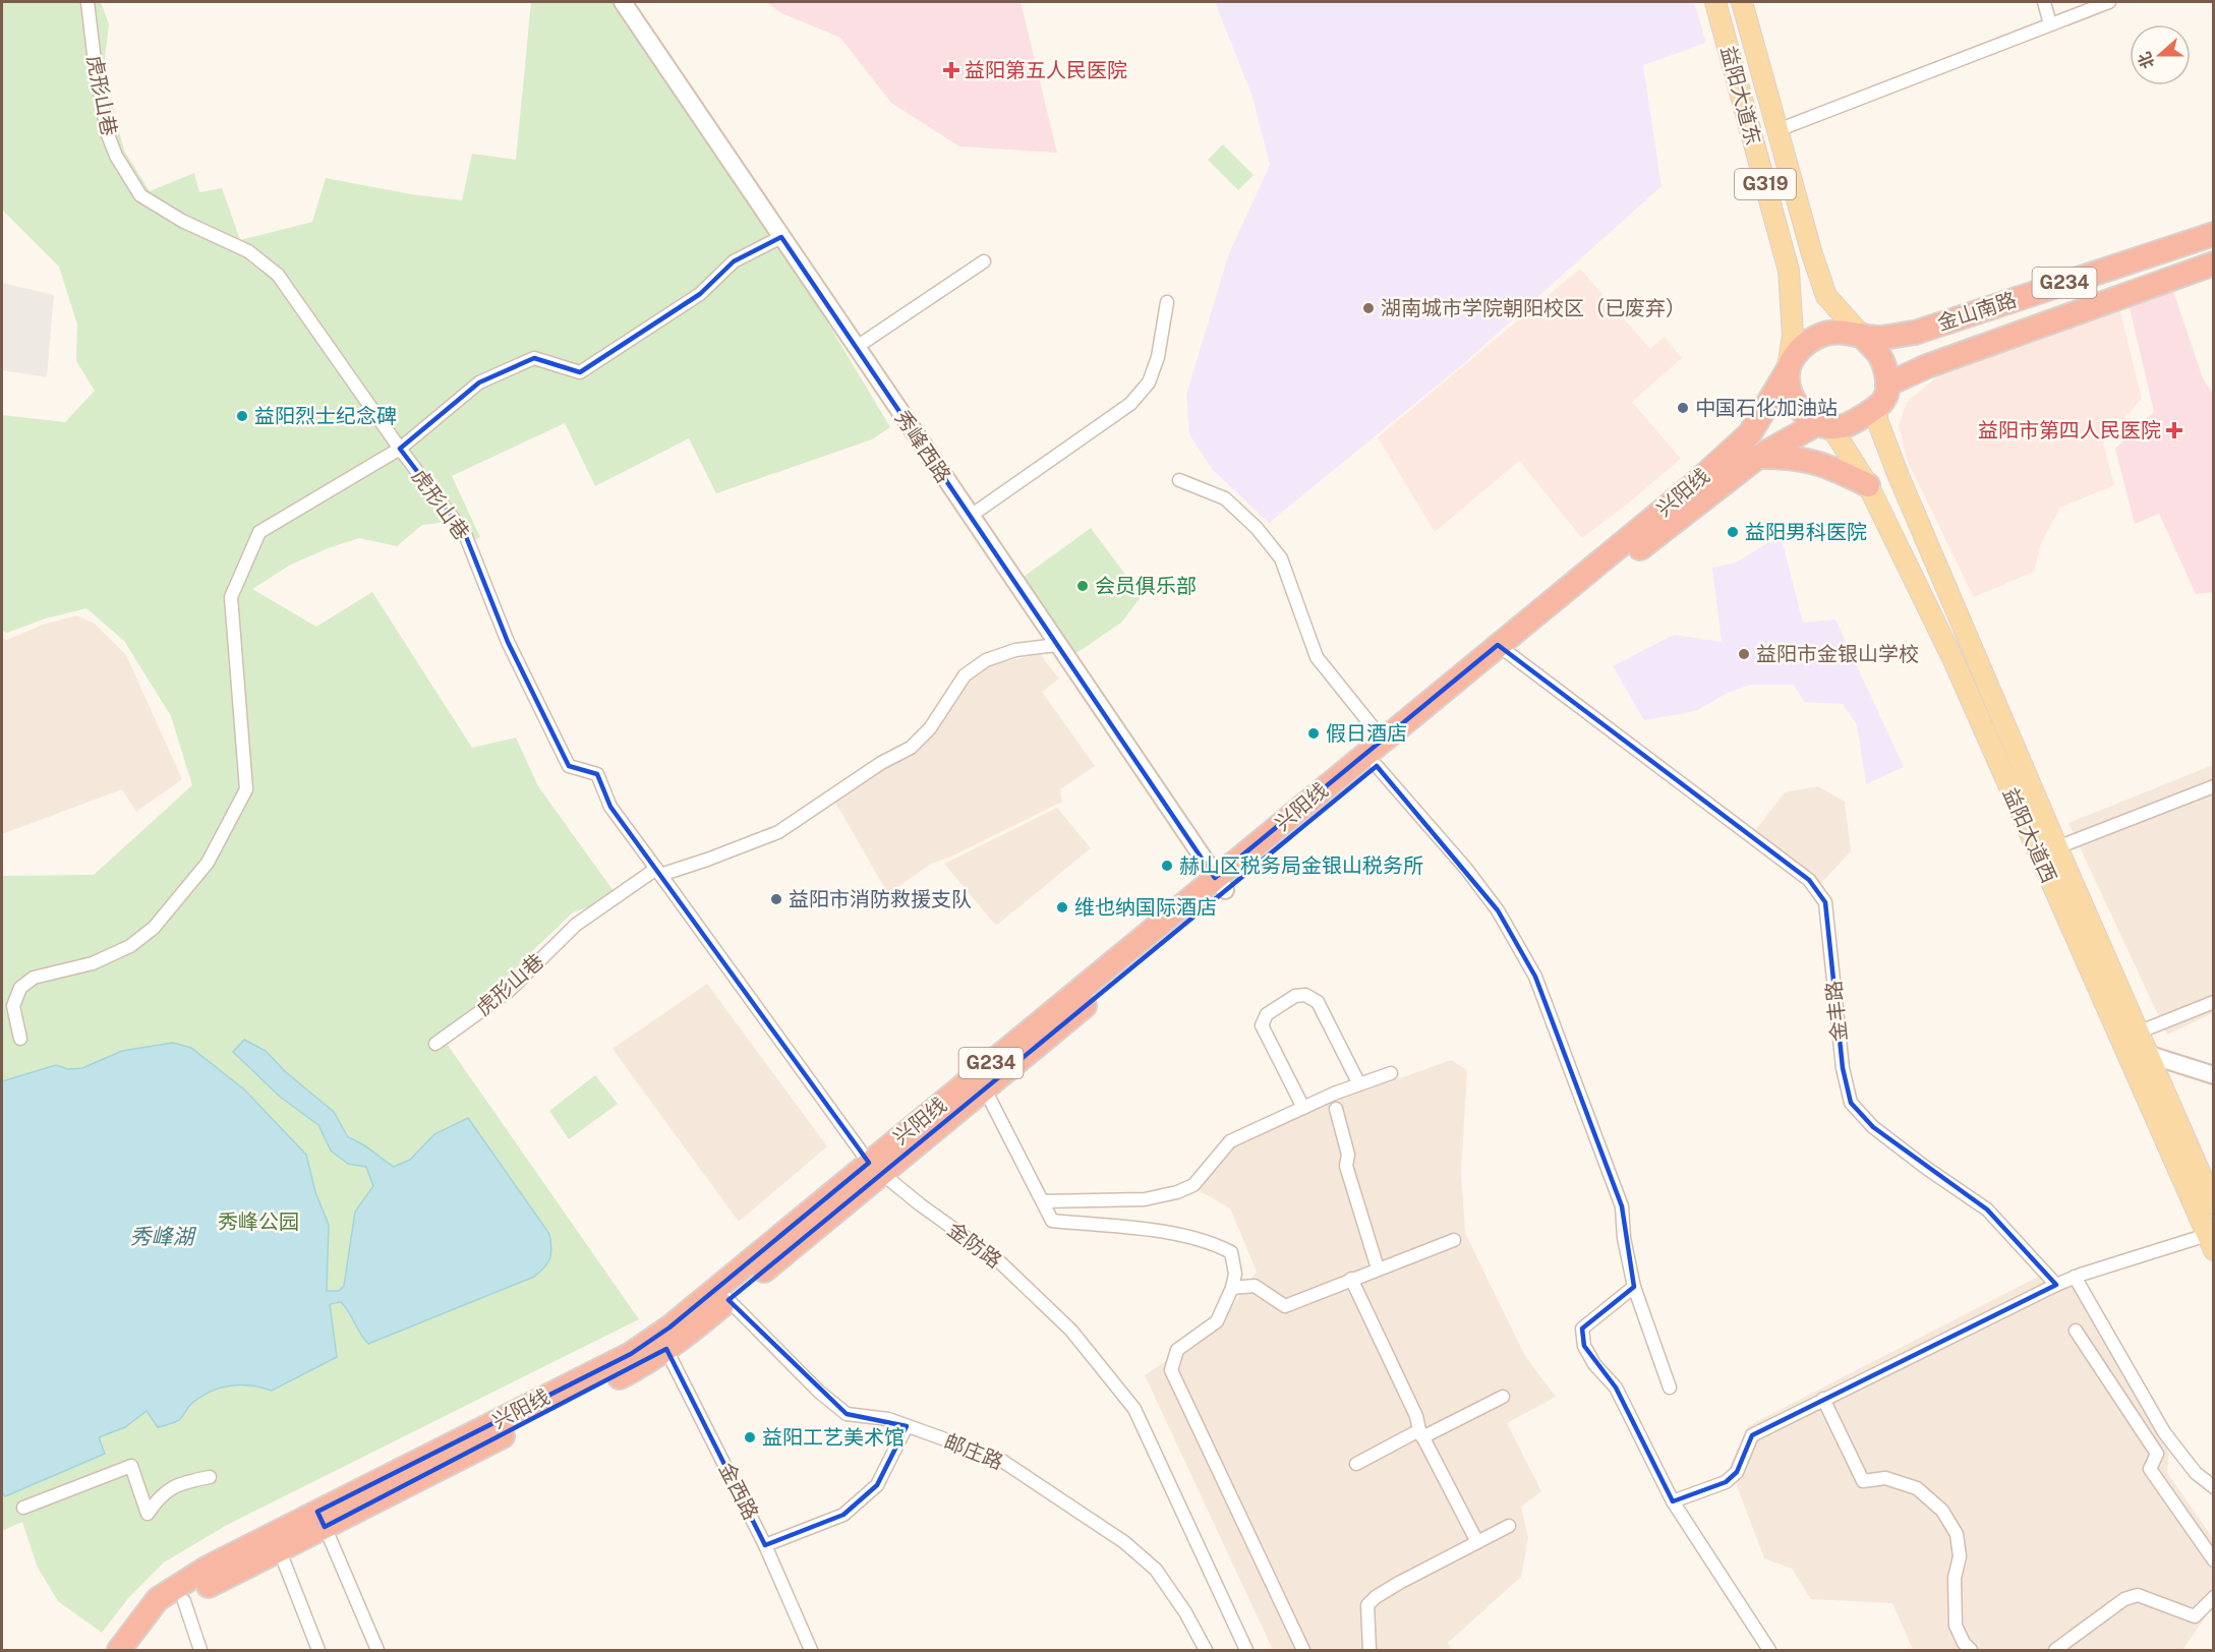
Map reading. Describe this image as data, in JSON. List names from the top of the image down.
{
  "streets": {
    "highway": ["G234", "金山南路", "兴阳线"],
    "main road": ["益阳大道东", "G319", "益阳大道西"],
    "street": [
      "虎形山巷",
      "秀峰西路",
      "金丰路",
      "金防路",
      "邮庄路",
      "金西路"
    ]
  },
  "crossings": [
    ["虎形山巷", "金防路"],
    ["益阳大道东", "G319"],
    ["益阳大道东", "G234"],
    ["益阳大道东", "金山南路"],
    ["益阳大道东", "兴阳线"],
    ["益阳大道东", "益阳大道西"],
    ["G319", "G234"],
    ["G319", "金山南路"],
    ["G319", "兴阳线"],
    ["G319", "益阳大道西"],
    ["G234", "金山南路"],
    ["G234", "兴阳线"],
    ["G234", "益阳大道西"],
    ["金山南路", "兴阳线"],
    ["金山南路", "益阳大道西"],
    ["秀峰西路", "兴阳线"],
    ["兴阳线", "益阳大道西"],
    ["兴阳线", "金丰路"],
    ["兴阳线", "金防路"],
    ["兴阳线", "邮庄路"],
    ["兴阳线", "金西路"]
  ],
  "water": ["秀峰湖"],
  "parks": ["秀峰公园"],
  "places": {
    "health": ["益阳第五人民医院", "益阳市第四人民医院"],
    "other": [
      "湖南城市学院朝阳校区（已废弃）",
      "中国石化加油站",
      "益阳烈士纪念碑",
      "益阳男科医院",
      "会员俱乐部",
      "益阳市金银山学校",
      "假日酒店",
      "赫山区税务局金银山税务所",
      "益阳市消防救援支队",
      "维也纳国际酒店",
      "益阳工艺美术馆"
    ]
  },
  "north": "left"
}
